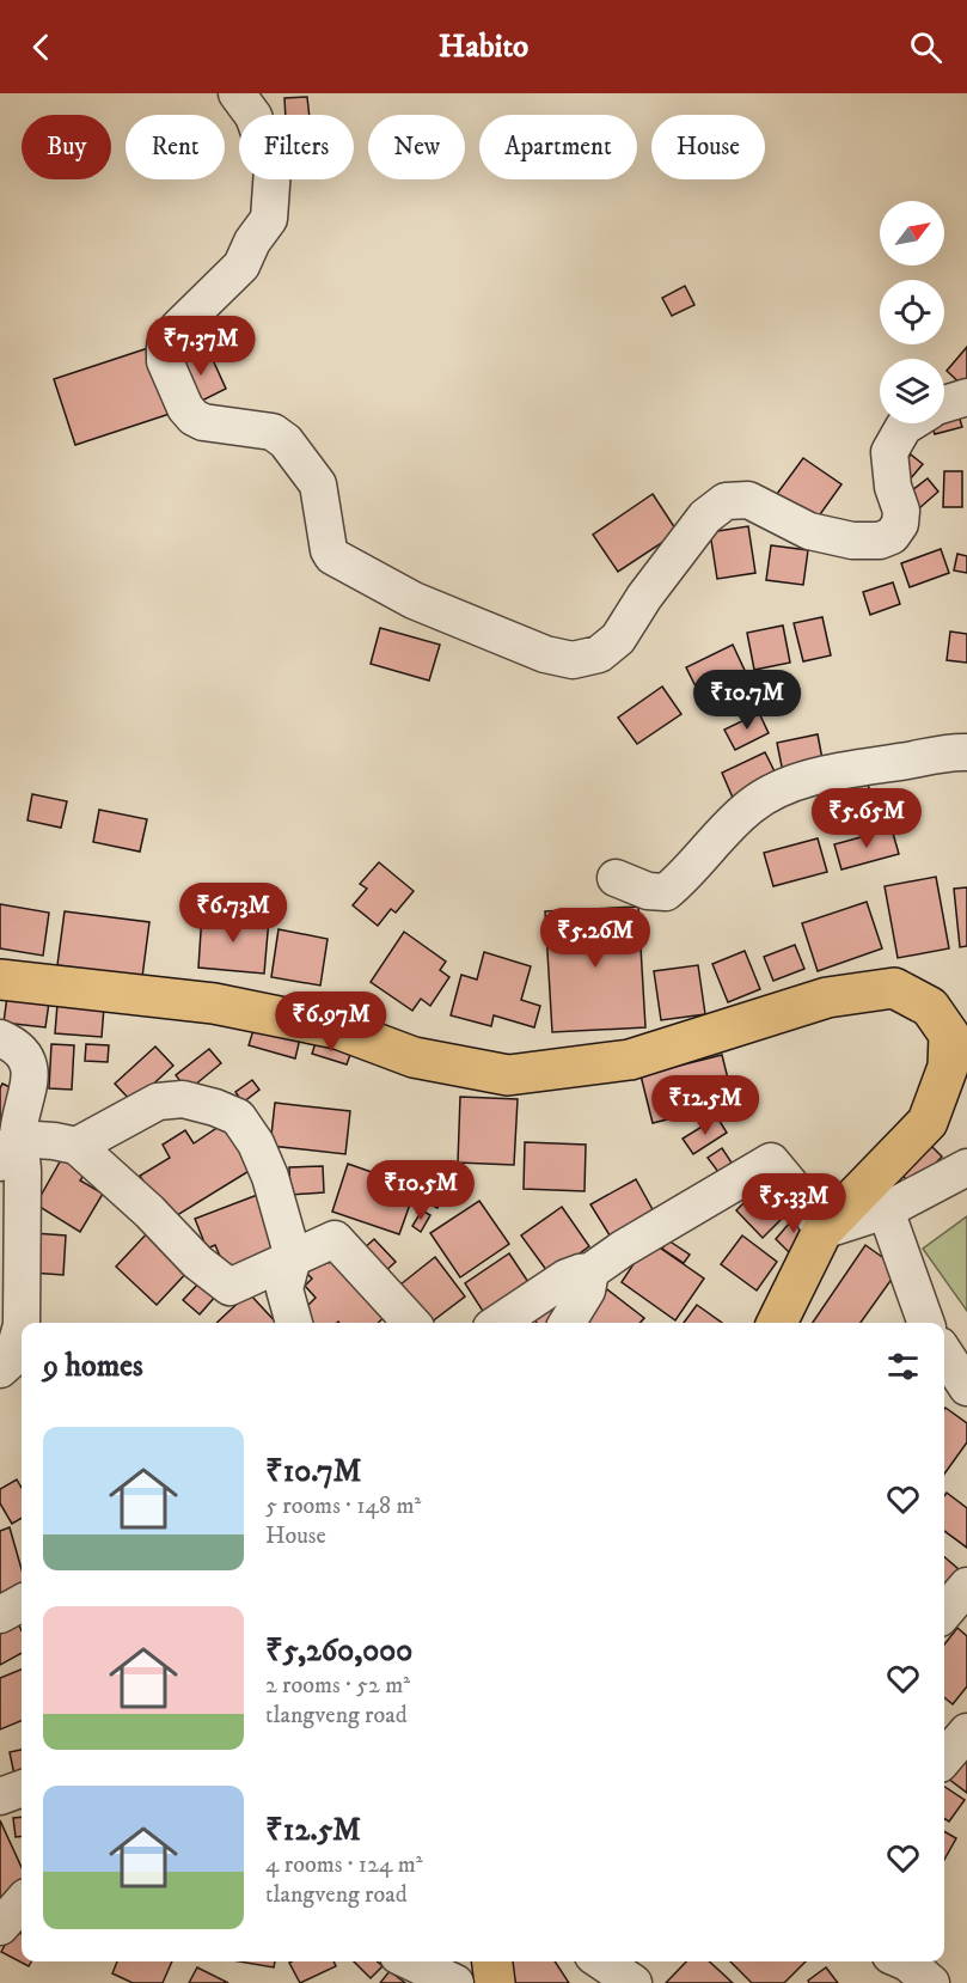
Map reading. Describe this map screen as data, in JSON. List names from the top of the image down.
{
  "north": "top right",
  "page": {
    "header": "Habito",
    "chip": [
      "Buy",
      "Rent",
      "Filters",
      "New",
      "Apartment",
      "House"
    ],
    "price": [
      "₹7.37M",
      "₹10.7M",
      "₹5.65M",
      "₹6.73M",
      "₹5.26M",
      "₹6.97M",
      "₹12.5M",
      "₹10.5M",
      "₹5.33M"
    ],
    "heading": "9 homes",
    "list": [
      {
        "name": "₹10.7M",
        "note": "5 rooms · 148 m² · House"
      },
      {
        "name": "₹5,260,000",
        "note": "2 rooms · 52 m² · tlangveng road"
      },
      {
        "name": "₹12.5M",
        "note": "4 rooms · 124 m² · tlangveng road"
      }
    ]
  }
}
